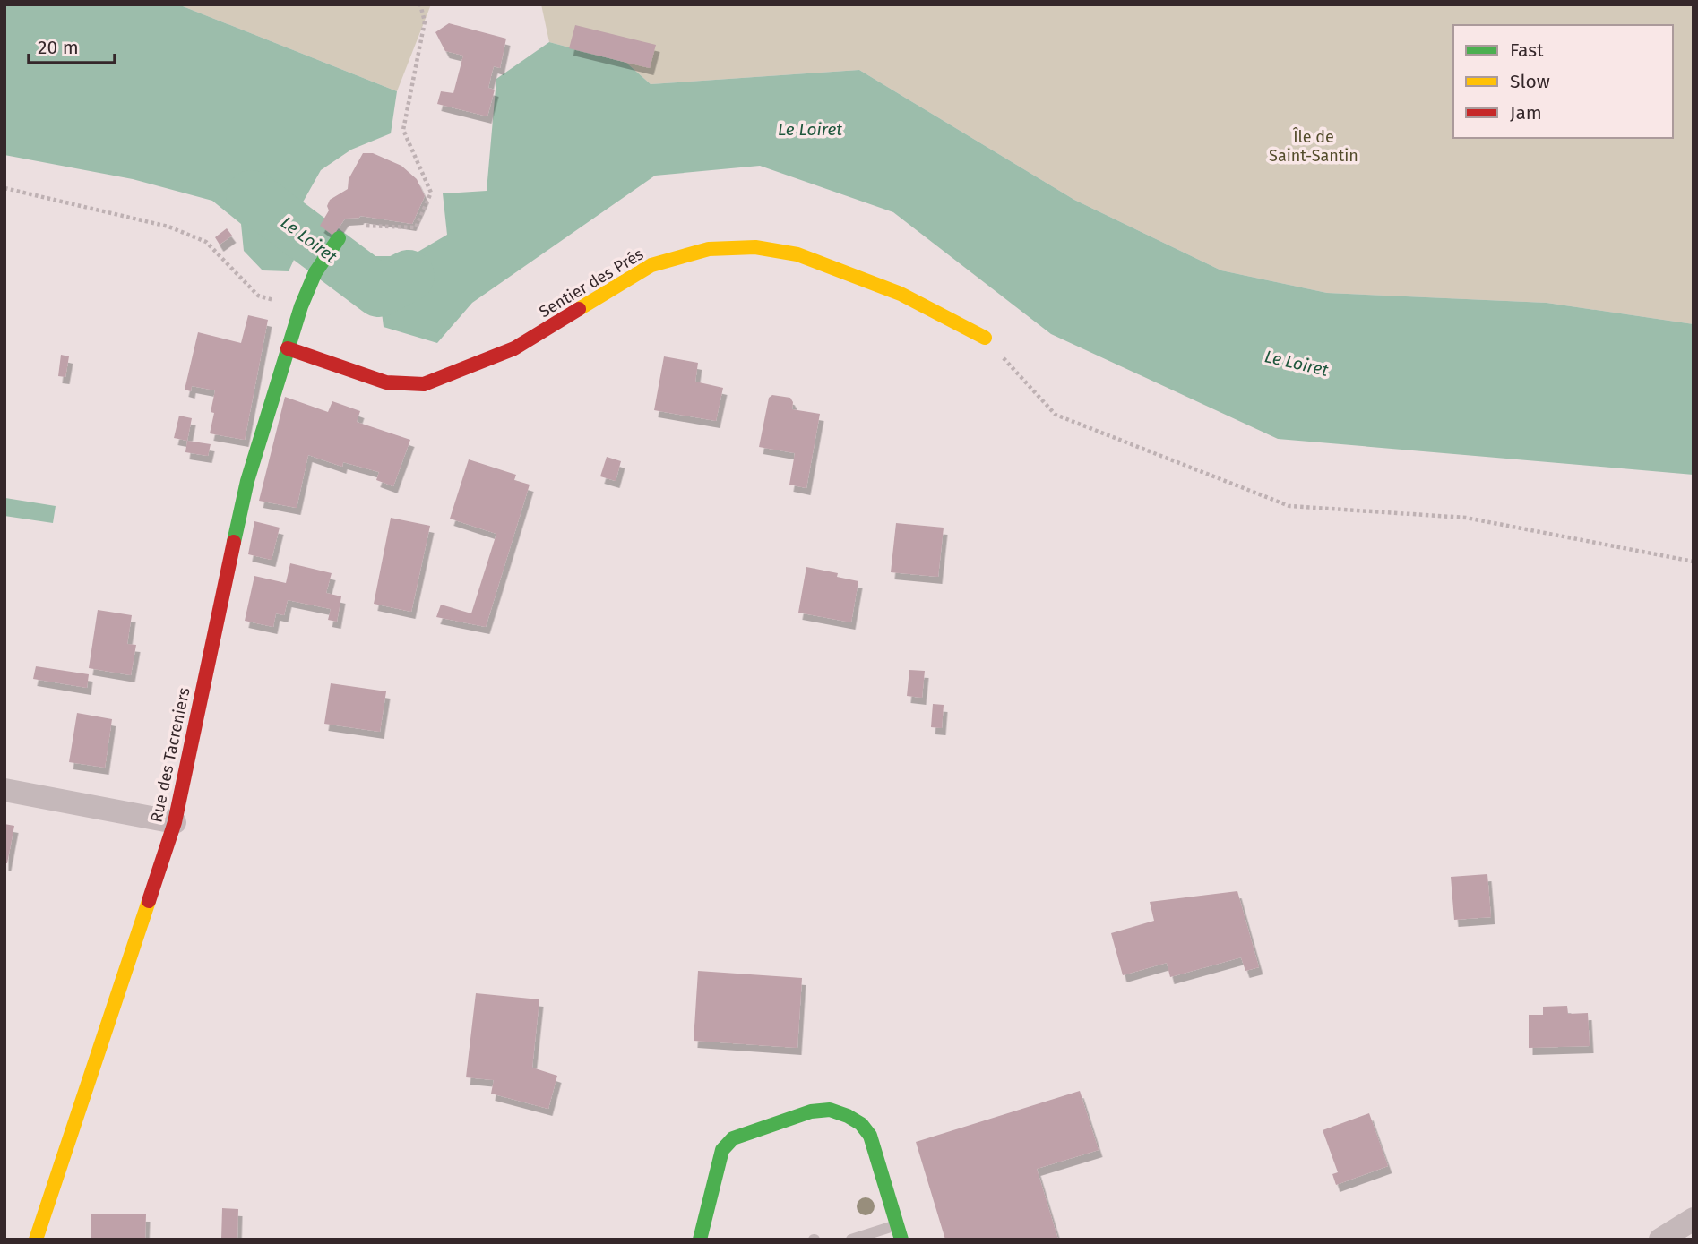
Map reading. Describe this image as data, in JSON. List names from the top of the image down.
{
  "streets": {
    "street": ["Sentier des Prés", "Rue des Tacreniers"]
  },
  "crossings": [
    ["Sentier des Prés", "Rue des Tacreniers"]
  ],
  "water": ["Le Loiret"],
  "parks": ["Île de Saint-Santin"],
  "legend": ["Fast", "Slow", "Jam"],
  "scale_bar": "20 m"
}
